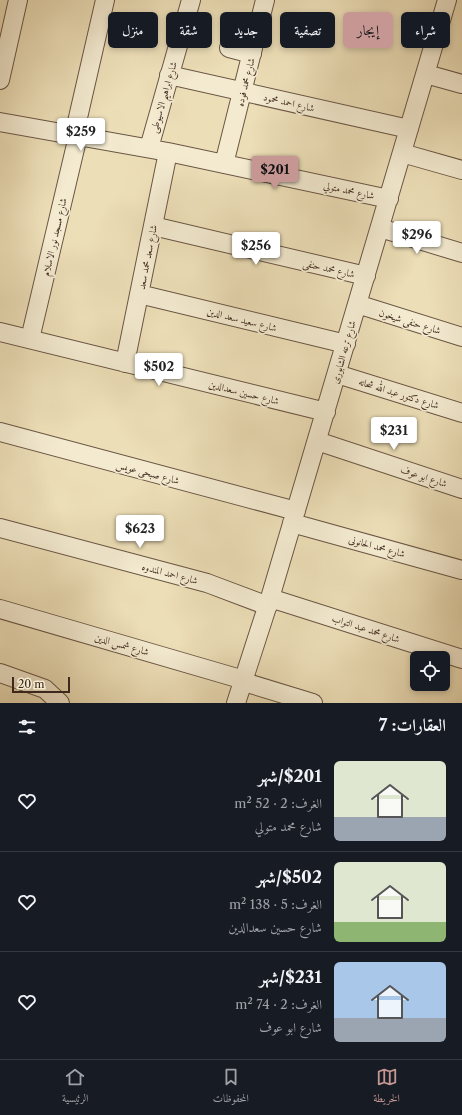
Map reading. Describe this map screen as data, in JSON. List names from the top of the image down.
{
  "streets": {
    "street": [
      "شارع محمد فوده",
      "شارع ابراهيم الاسيوطى",
      "شارع احمد محمود",
      "شارع محمد متولي",
      "شارع مسجد نور الاسلام",
      "شارع سعد محمد سعد",
      "شارع محمد حنفى",
      "شارع سعيد سعد الدين",
      "شارع حنفى شيخون",
      "شارع ترعه الشابورى",
      "شارع حسين سعدالدين",
      "شارع دكتور عبد الله شحاته",
      "شارع صبحى عويس",
      "شارع ابو عوف",
      "شارع محمد الحانونى",
      "شارع احمد المندوه",
      "شارع محمد عبد التواب",
      "شارع شمس الدين"
    ]
  },
  "crossings": [
    ["شارع محمد فوده", "شارع احمد محمود"],
    ["شارع محمد فوده", "شارع محمد متولي"],
    ["شارع ابراهيم الاسيوطى", "شارع احمد محمود"],
    ["شارع ابراهيم الاسيوطى", "شارع محمد متولي"],
    ["شارع احمد محمود", "شارع ترعه الشابورى"],
    ["شارع محمد متولي", "شارع مسجد نور الاسلام"],
    ["شارع محمد متولي", "شارع سعد محمد سعد"],
    ["شارع محمد متولي", "شارع ترعه الشابورى"],
    ["شارع مسجد نور الاسلام", "شارع حسين سعدالدين"],
    ["شارع سعد محمد سعد", "شارع محمد حنفى"],
    ["شارع سعد محمد سعد", "شارع سعيد سعد الدين"],
    ["شارع سعد محمد سعد", "شارع حسين سعدالدين"],
    ["شارع محمد حنفى", "شارع ترعه الشابورى"],
    ["شارع سعيد سعد الدين", "شارع ترعه الشابورى"],
    ["شارع حنفى شيخون", "شارع ترعه الشابورى"],
    ["شارع ترعه الشابورى", "شارع حسين سعدالدين"],
    ["شارع ترعه الشابورى", "شارع دكتور عبد الله شحاته"],
    ["شارع ترعه الشابورى", "شارع صبحى عويس"],
    ["شارع ترعه الشابورى", "شارع ابو عوف"],
    ["شارع ترعه الشابورى", "شارع محمد الحانونى"],
    ["شارع ترعه الشابورى", "شارع احمد المندوه"],
    ["شارع ترعه الشابورى", "شارع محمد عبد التواب"],
    ["شارع ترعه الشابورى", "شارع شمس الدين"],
    ["شارع صبحى عويس", "شارع محمد الحانونى"],
    ["شارع احمد المندوه", "شارع محمد عبد التواب"]
  ],
  "scale_bar": "20 m",
  "page": {
    "chip": [
      "شراء",
      "إيجار",
      "تصفية",
      "جديد",
      "شقة",
      "منزل"
    ],
    "price": [
      "$259",
      "$201",
      "$296",
      "$256",
      "$502",
      "$231",
      "$623"
    ],
    "scale": "20 m",
    "heading": "العقارات: 7",
    "list": [
      {
        "name": "$201/شهر",
        "note": "الغرف: 2 · 52 m² · شارع محمد متولي"
      },
      {
        "name": "$502/شهر",
        "note": "الغرف: 5 · 138 m² · شارع حسين سعدالدين"
      },
      {
        "name": "$231/شهر",
        "note": "الغرف: 2 · 74 m² · شارع ابو عوف"
      }
    ],
    "tabs": ["الخريطة", "المحفوظات", "الرئيسية"]
  }
}
